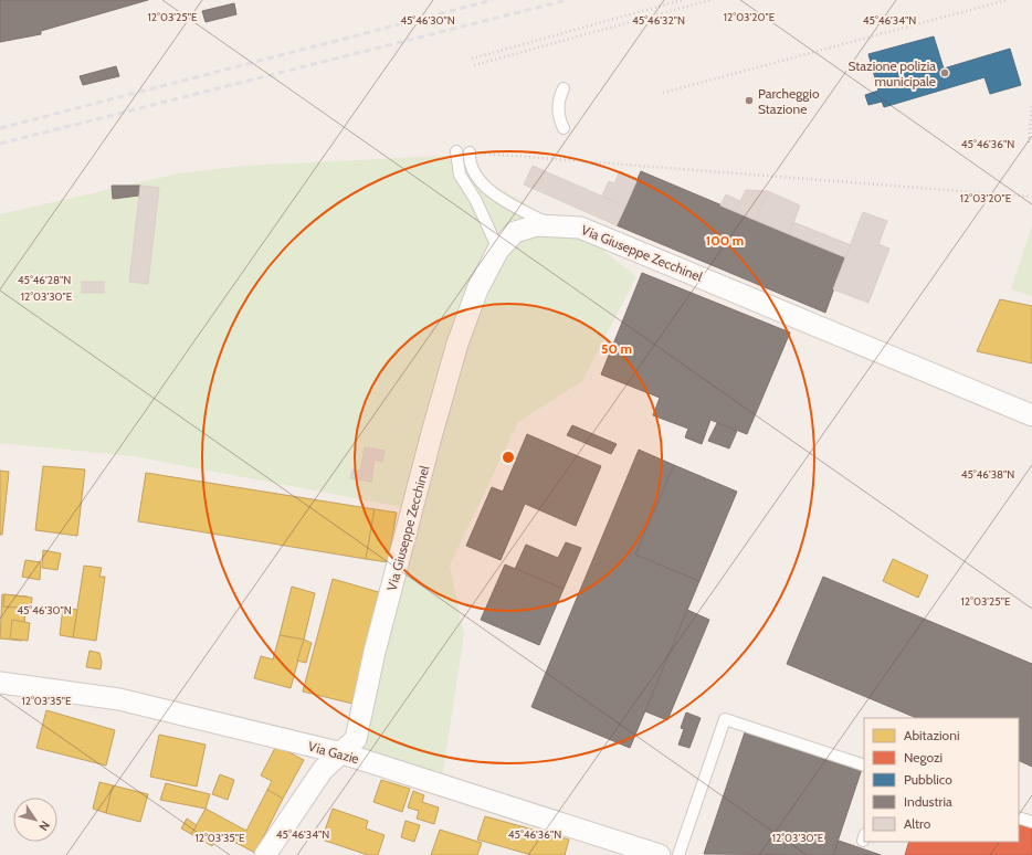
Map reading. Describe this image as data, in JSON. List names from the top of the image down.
{
  "streets": {
    "street": ["Via Giuseppe Zecchinel", "Via Gazie"]
  },
  "crossings": [
    ["Via Giuseppe Zecchinel", "Via Gazie"]
  ],
  "places": ["Stazione polizia municipale", "Parcheggio Stazione"],
  "legend": [
    "Abitazioni",
    "Negozi",
    "Pubblico",
    "Industria",
    "Altro"
  ],
  "north": "bottom right",
  "coordinates": [
    "12°03'25\"E",
    "12°03'20\"E",
    "45°46'30\"N",
    "45°46'32\"N",
    "45°46'34\"N",
    "45°46'36\"N",
    "45°46'28\"N",
    "12°03'30\"E",
    "45°46'38\"N",
    "12°03'35\"E"
  ],
  "rings": ["100 m", "50 m"]
}
